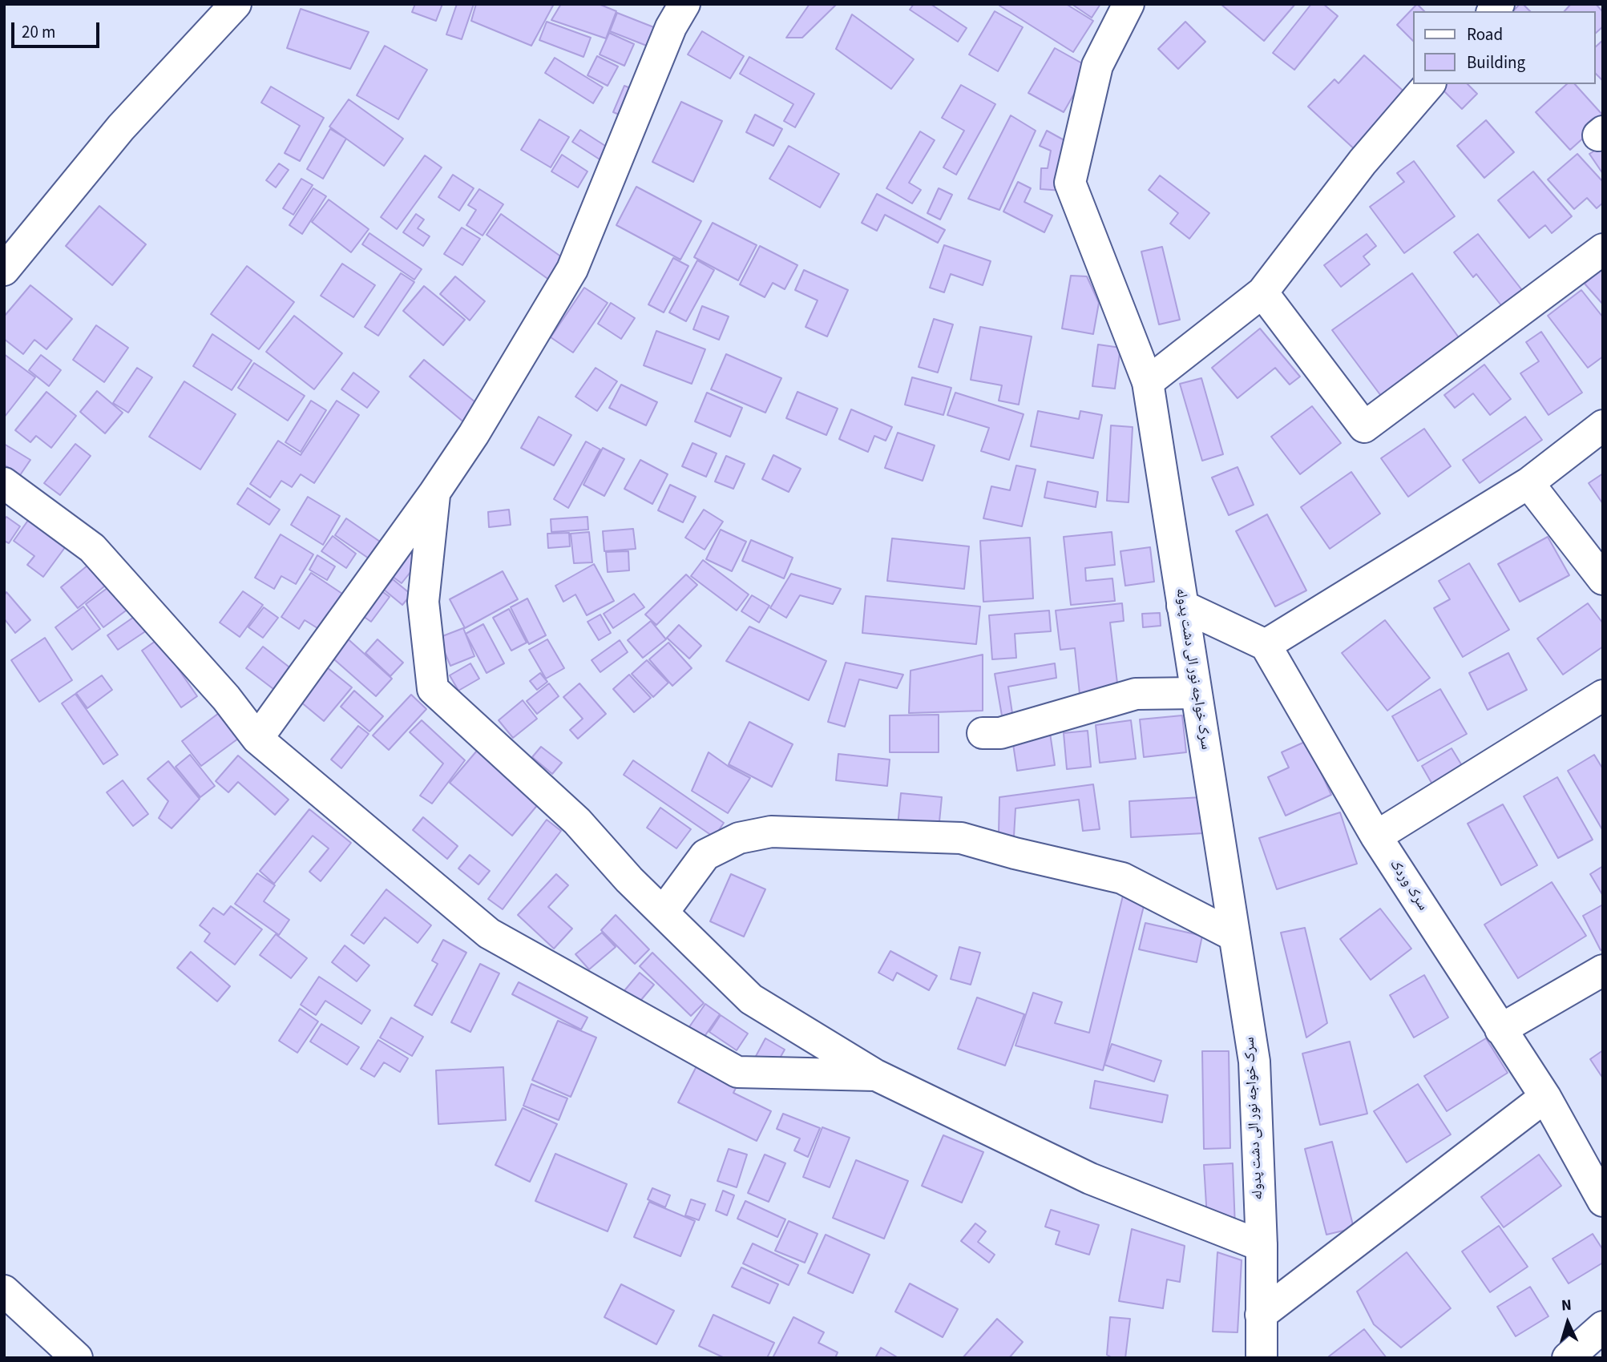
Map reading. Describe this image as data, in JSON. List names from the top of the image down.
{
  "streets": {
    "street": ["سرک خواجه نور الی دشت پدوله", "سرک وردک"]
  },
  "legend": ["Road", "Building"],
  "scale_bar": "20 m",
  "north": "top"
}
